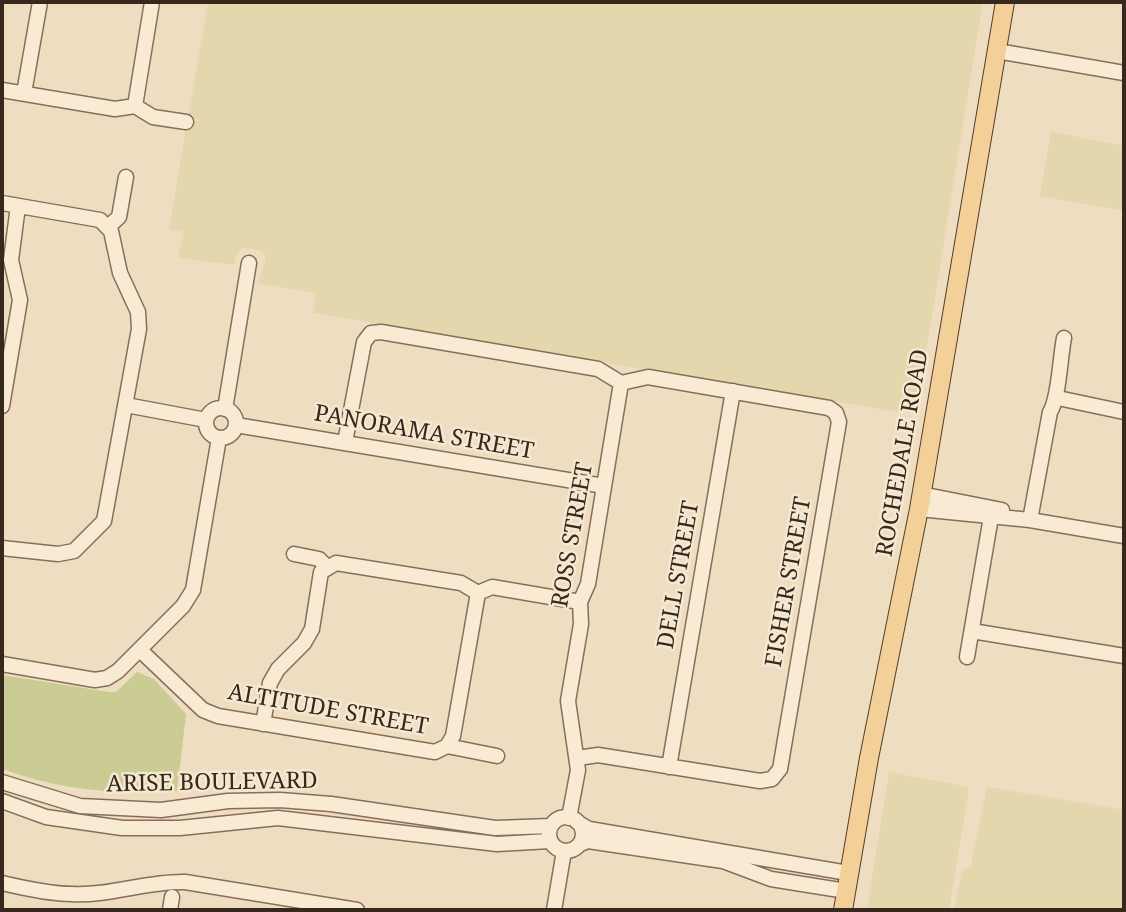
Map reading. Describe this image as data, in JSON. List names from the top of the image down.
{
  "streets": {
    "main road": ["ROCHEDALE ROAD"],
    "street": [
      "PANORAMA STREET",
      "ROSS STREET",
      "DELL STREET",
      "FISHER STREET",
      "ALTITUDE STREET",
      "ARISE BOULEVARD"
    ]
  },
  "crossings": [
    ["PANORAMA STREET", "ROSS STREET"],
    ["ROSS STREET", "FISHER STREET"],
    ["ROSS STREET", "ARISE BOULEVARD"],
    ["DELL STREET", "FISHER STREET"]
  ]
}
